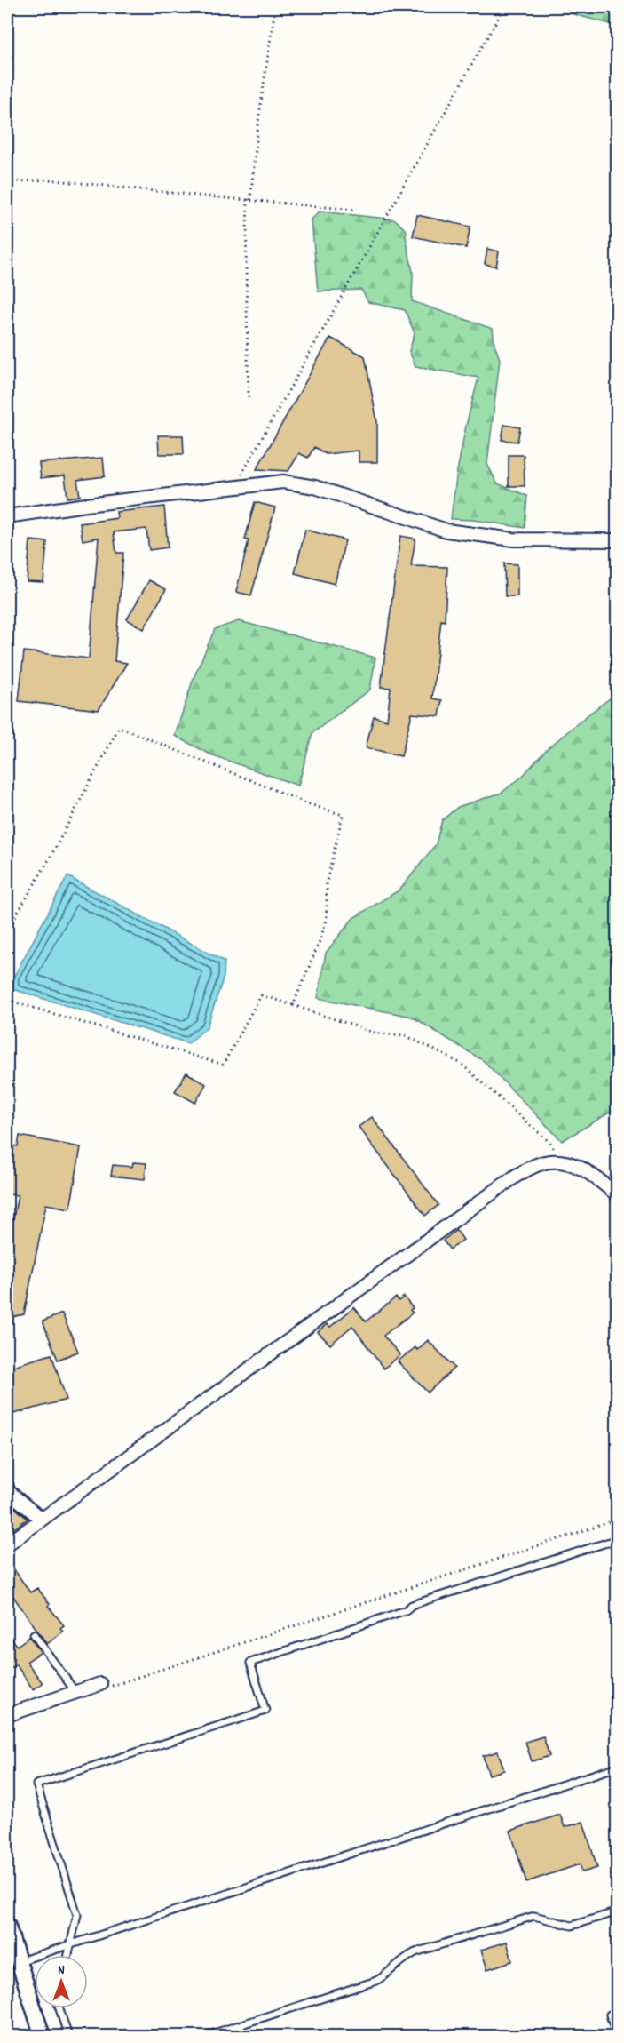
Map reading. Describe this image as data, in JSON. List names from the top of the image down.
{
  "north": "top"
}
